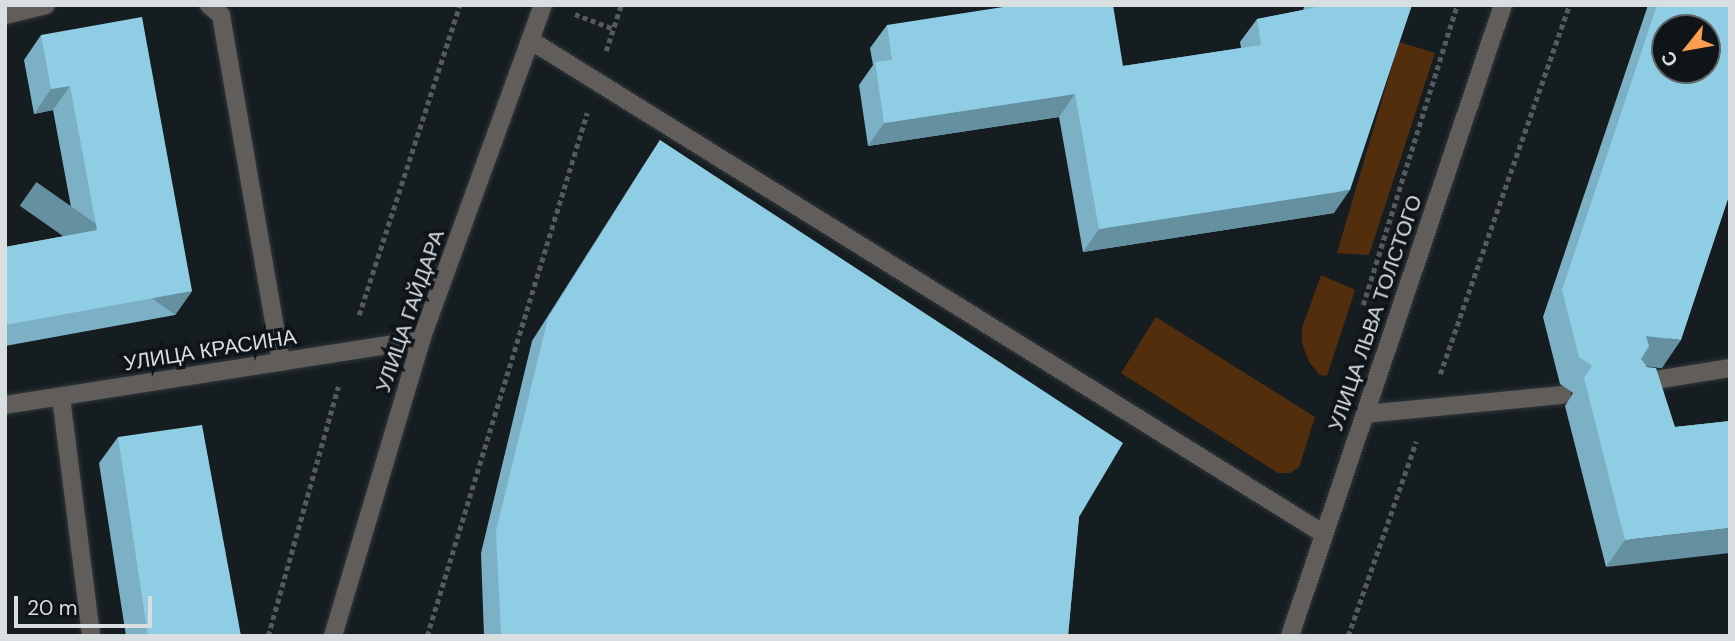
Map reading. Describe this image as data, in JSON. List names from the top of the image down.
{
  "streets": {
    "street": ["УЛИЦА ГАЙДАРА", "УЛИЦА ЛЬВА ТОЛСТОГО", "УЛИЦА КРАСИНА"]
  },
  "crossings": [
    ["УЛИЦА ГАЙДАРА", "УЛИЦА КРАСИНА"]
  ],
  "scale_bar": "20 m",
  "north": "bottom left"
}
